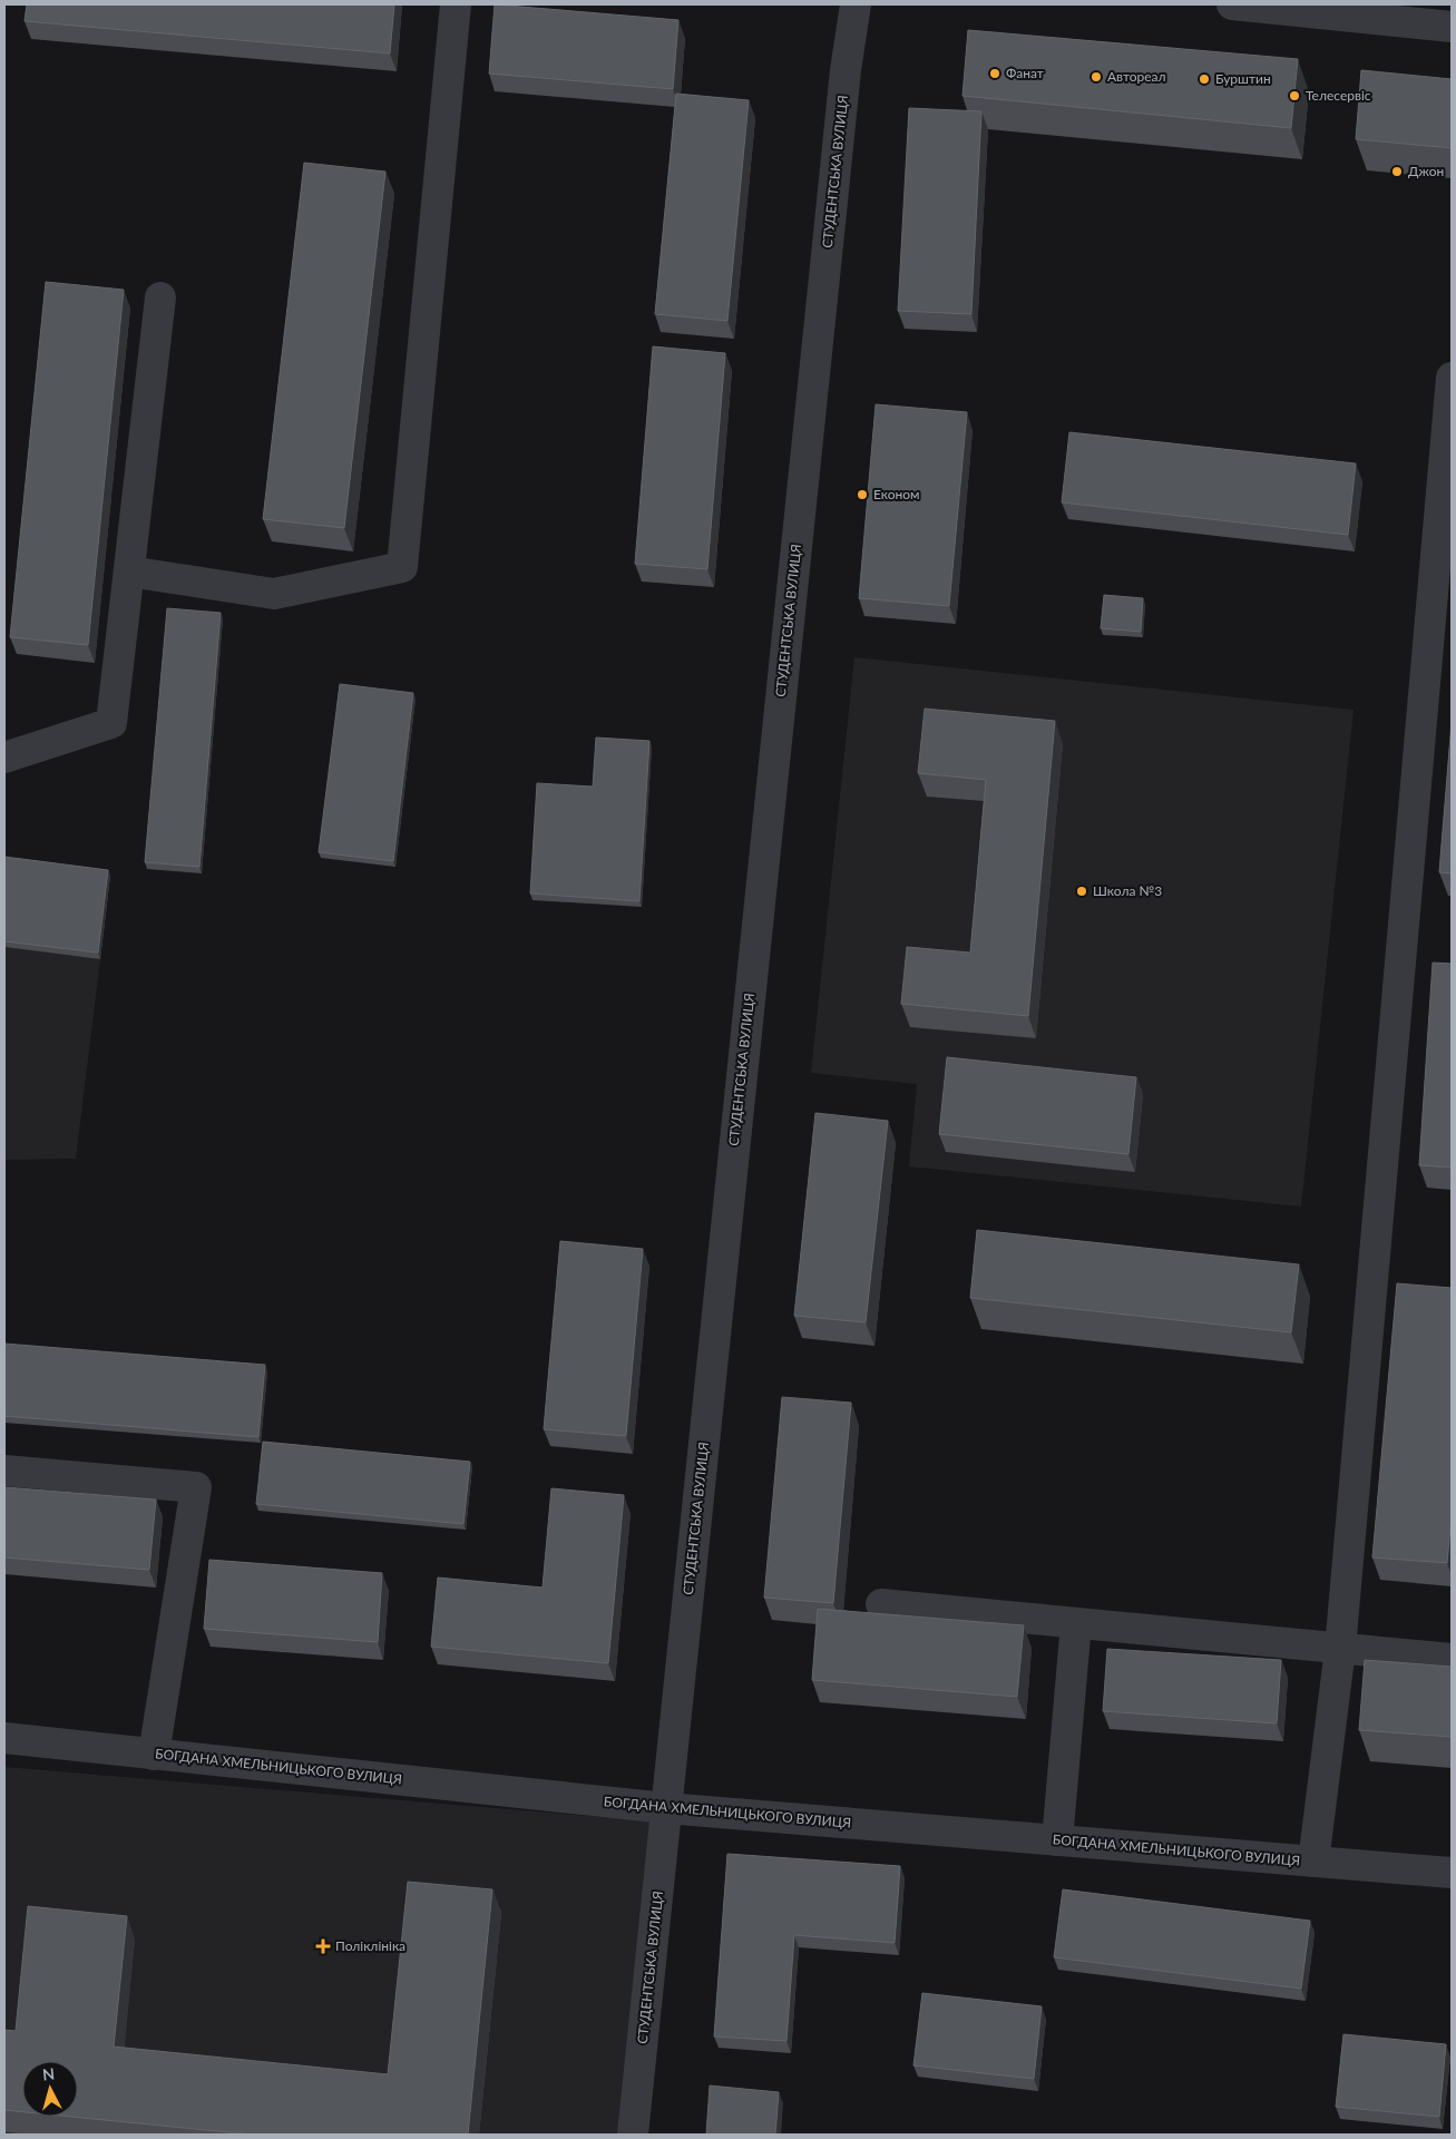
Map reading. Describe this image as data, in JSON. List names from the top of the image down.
{
  "streets": {
    "street": ["СТУДЕНТСЬКА ВУЛИЦЯ", "БОГДАНА ХМЕЛЬНИЦЬКОГО ВУЛИЦЯ"]
  },
  "crossings": [
    ["СТУДЕНТСЬКА ВУЛИЦЯ", "БОГДАНА ХМЕЛЬНИЦЬКОГО ВУЛИЦЯ"]
  ],
  "places": {
    "other": [
      "Фанат",
      "Автореал",
      "Бурштин",
      "Телесервіс",
      "Джон",
      "Економ",
      "Школа №3"
    ],
    "health": ["Поліклініка"]
  },
  "north": "top"
}
